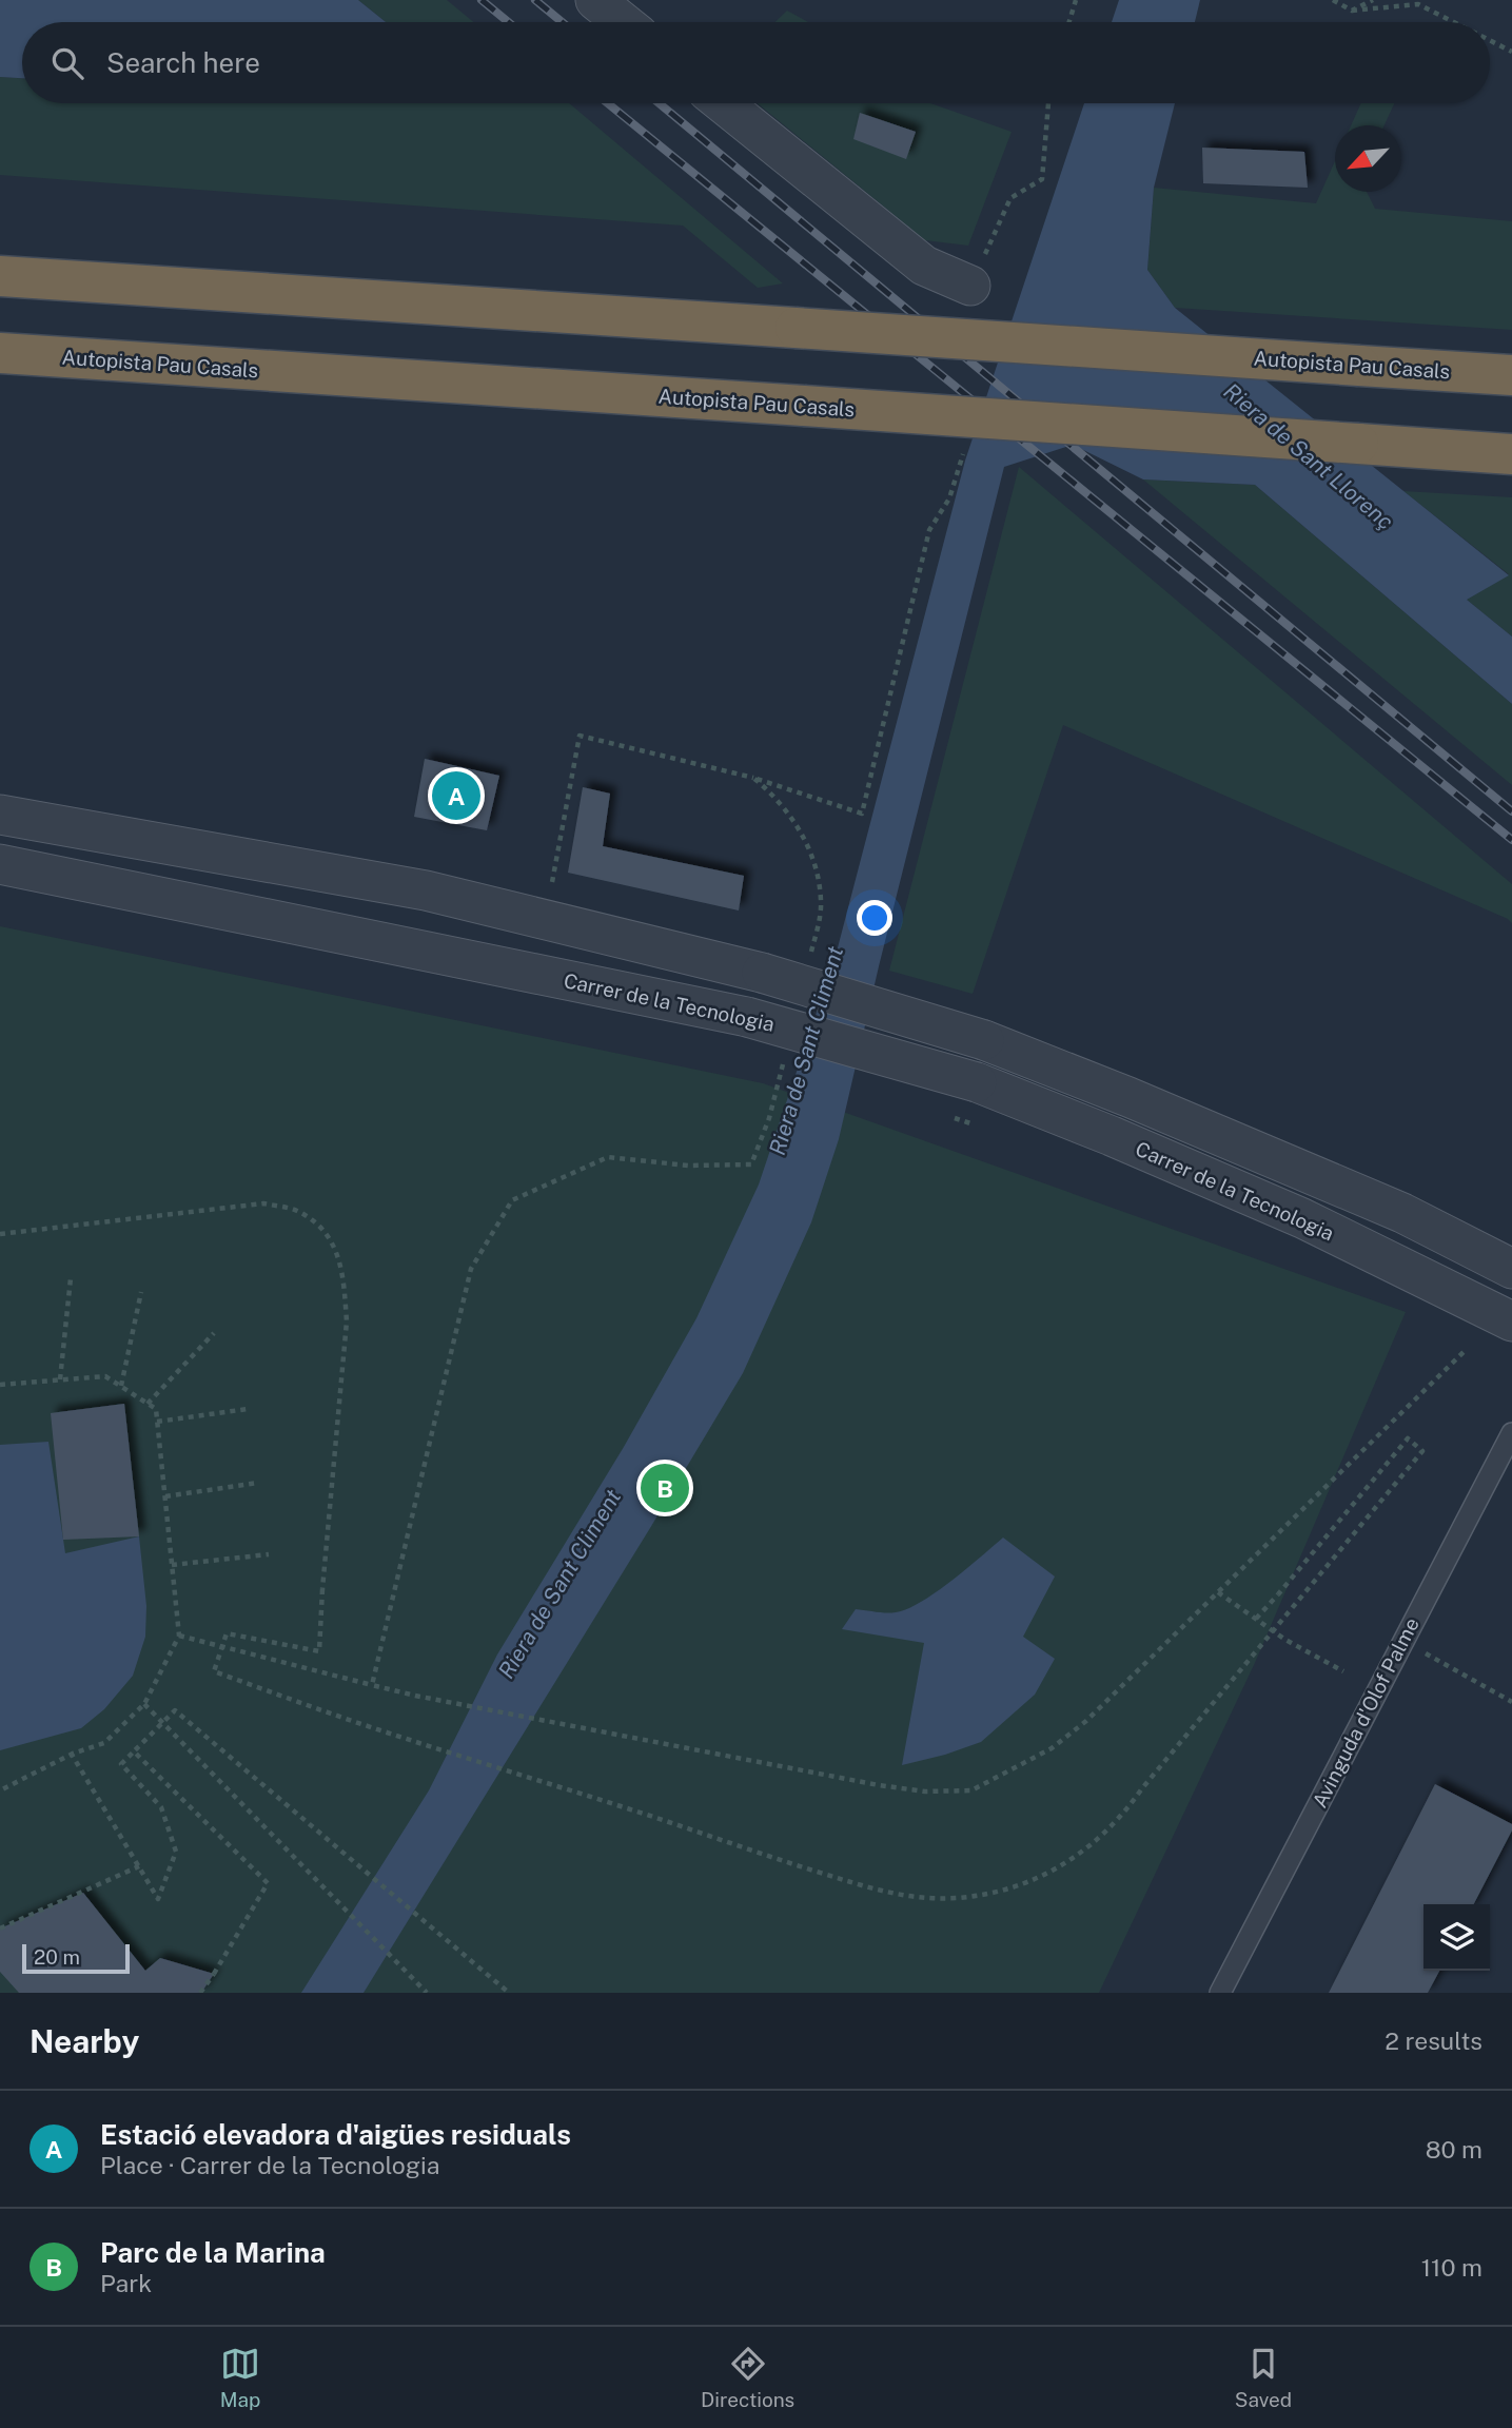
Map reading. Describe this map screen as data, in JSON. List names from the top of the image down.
{
  "streets": {
    "highway": ["Autopista Pau Casals"],
    "street": ["Carrer de la Tecnologia"],
    "lane": ["Avinguda d'Olof Palme"]
  },
  "water": ["Riera de Sant Llorenç", "Riera de Sant Climent"],
  "scale_bar": "20 m",
  "north": "bottom left",
  "page": {
    "search": "Search here",
    "pins": ["A", "B"],
    "scale": "20 m",
    "heading": ["Nearby", "2 results"],
    "list": [
      {
        "mark": "A",
        "name": "Estació elevadora d'aigües residuals",
        "note": "Place · Carrer de la Tecnologia",
        "value": "80 m"
      },
      {
        "mark": "B",
        "name": "Parc de la Marina",
        "note": "Park",
        "value": "110 m"
      }
    ],
    "nav": ["Map", "Directions", "Saved"]
  }
}
